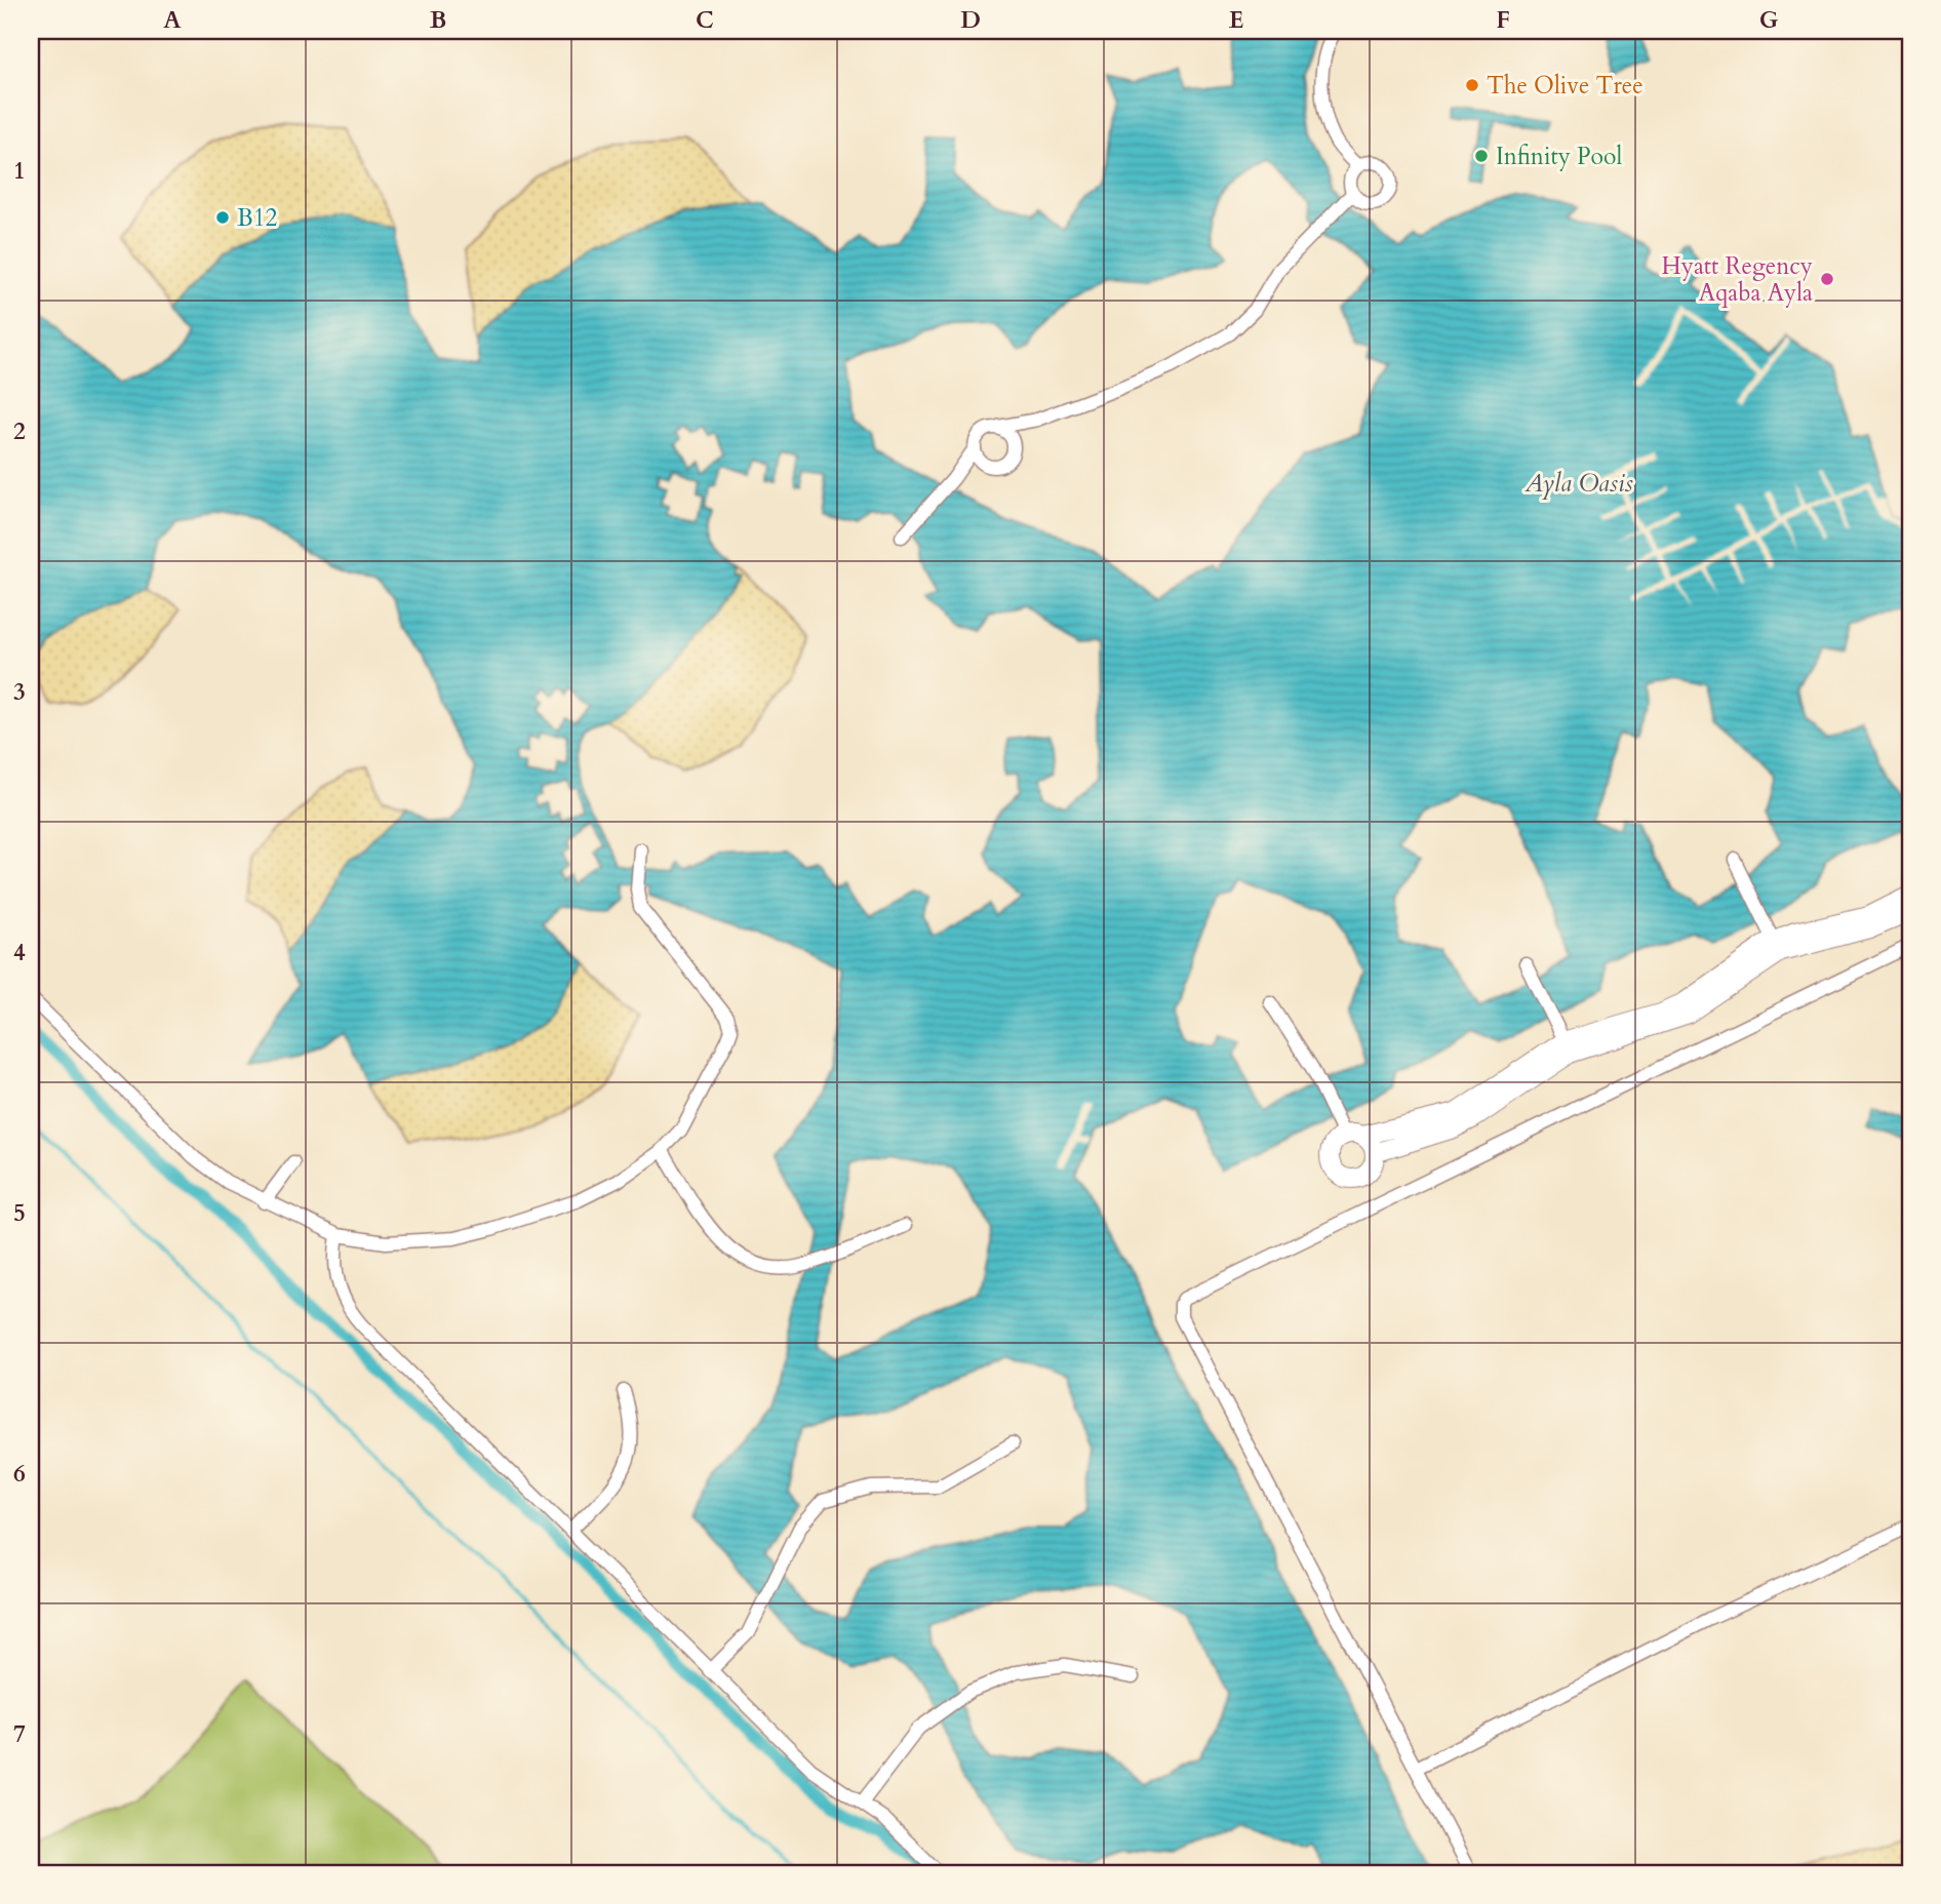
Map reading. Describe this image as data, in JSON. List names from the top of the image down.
{
  "water": ["Ayla Oasis"],
  "places": [
    "The Olive Tree",
    "Infinity Pool",
    "B12",
    "Hyatt Regency Aqaba Ayla"
  ],
  "grid": {
    "columns": [
      "A",
      "B",
      "C",
      "D",
      "E",
      "F",
      "G"
    ],
    "rows": [
      "1",
      "2",
      "3",
      "4",
      "5",
      "6",
      "7"
    ]
  }
}
